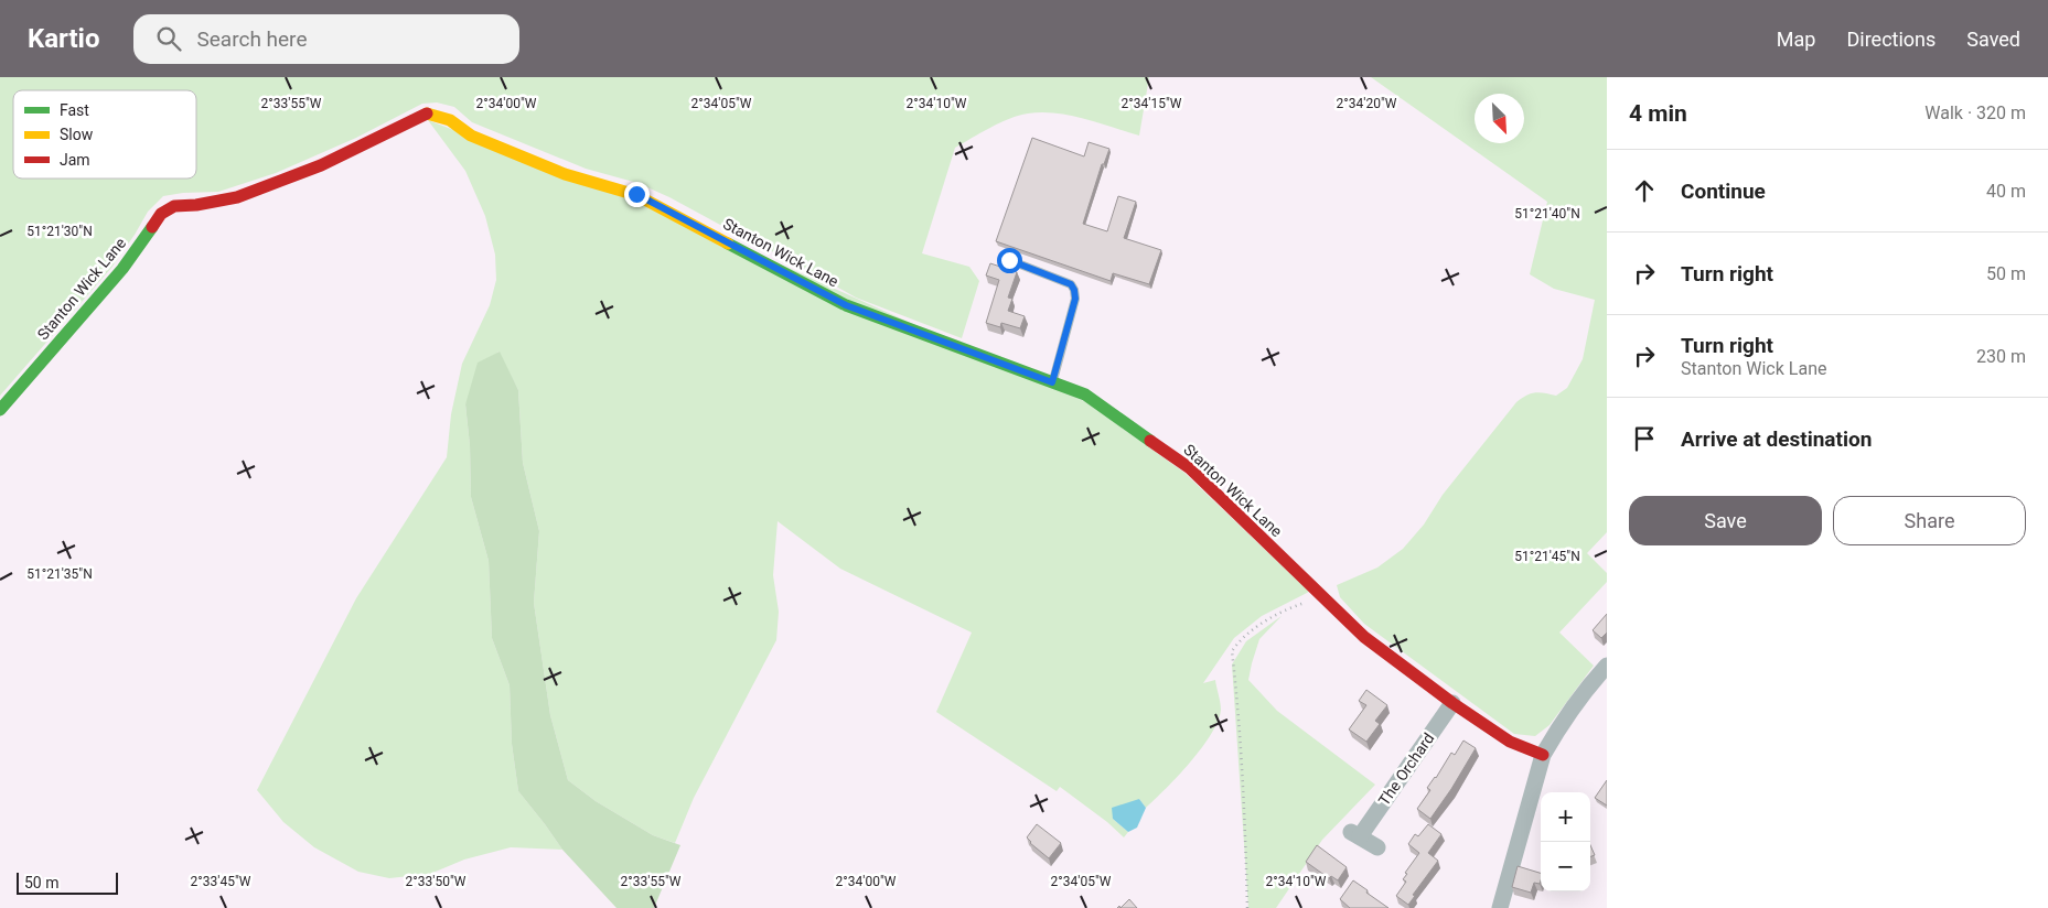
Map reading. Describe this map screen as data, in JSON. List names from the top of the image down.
{
  "streets": {
    "street": ["Stanton Wick Lane", "The Orchard"]
  },
  "crossings": [
    ["Stanton Wick Lane", "The Orchard"]
  ],
  "legend": ["Fast", "Slow", "Jam"],
  "scale_bar": "50 m",
  "north": "bottom right",
  "page": {
    "header": "Kartio",
    "search": "Search here",
    "nav": ["Map", "Directions", "Saved"],
    "heading": ["4 min", "Walk · 320 m"],
    "list": [
      ["Continue", "40 m"],
      ["Turn right", "50 m"],
      ["Turn right", "Stanton Wick Lane", "230 m"],
      "Arrive at destination"
    ],
    "buttons": ["Save", "Share"],
    "map_buttons": ["+", "−"],
    "scale": "50 m"
  },
  "coordinates": [
    "2°33'55\"W",
    "2°34'00\"W",
    "2°34'05\"W",
    "2°34'10\"W",
    "2°34'15\"W",
    "2°34'20\"W",
    "51°21'40\"N",
    "51°21'30\"N",
    "51°21'45\"N",
    "51°21'35\"N",
    "2°33'45\"W",
    "2°33'50\"W"
  ]
}
